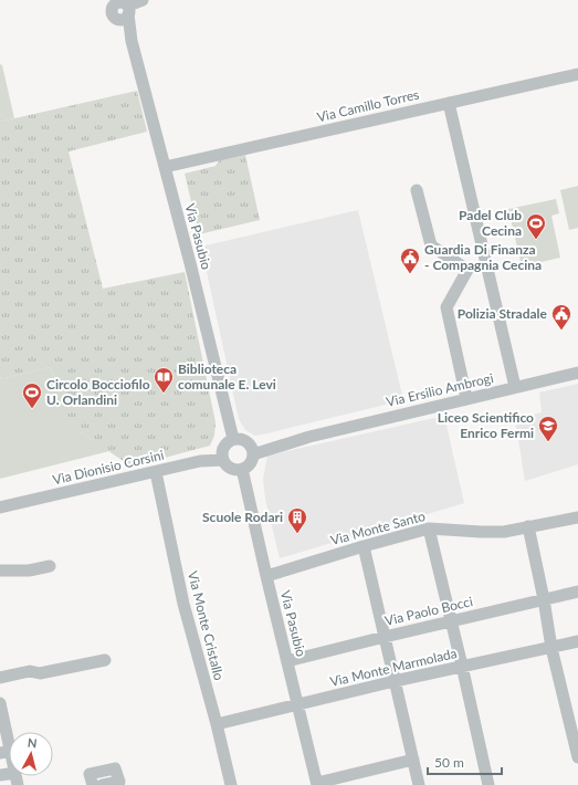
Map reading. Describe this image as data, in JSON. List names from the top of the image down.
{
  "streets": {
    "street": [
      "Via Camillo Torres",
      "Via Pasubio",
      "Via Ersilio Ambrogi",
      "Via Dionisio Corsini",
      "Via Monte Santo",
      "Via Paolo Bocci",
      "Via Monte Cristallo",
      "Via Monte Marmolada"
    ]
  },
  "crossings": [
    ["Via Camillo Torres", "Via Pasubio"],
    ["Via Pasubio", "Via Ersilio Ambrogi"],
    ["Via Pasubio", "Via Dionisio Corsini"],
    ["Via Pasubio", "Via Monte Santo"],
    ["Via Pasubio", "Via Paolo Bocci"],
    ["Via Pasubio", "Via Monte Marmolada"],
    ["Via Ersilio Ambrogi", "Via Dionisio Corsini"],
    ["Via Dionisio Corsini", "Via Monte Cristallo"],
    ["Via Monte Cristallo", "Via Monte Marmolada"]
  ],
  "places": {
    "sports": ["Padel Club Cecina", "Circolo Bocciofilo U. Orlandini"],
    "public building": ["Guardia Di Finanza - Compagnia Cecina", "Polizia Stradale"],
    "library": ["Biblioteca comunale E. Levi"],
    "school or university": ["Liceo Scientifico Enrico Fermi"],
    "building": ["Scuole Rodari"]
  },
  "scale_bar": "50 m",
  "north": "top"
}
